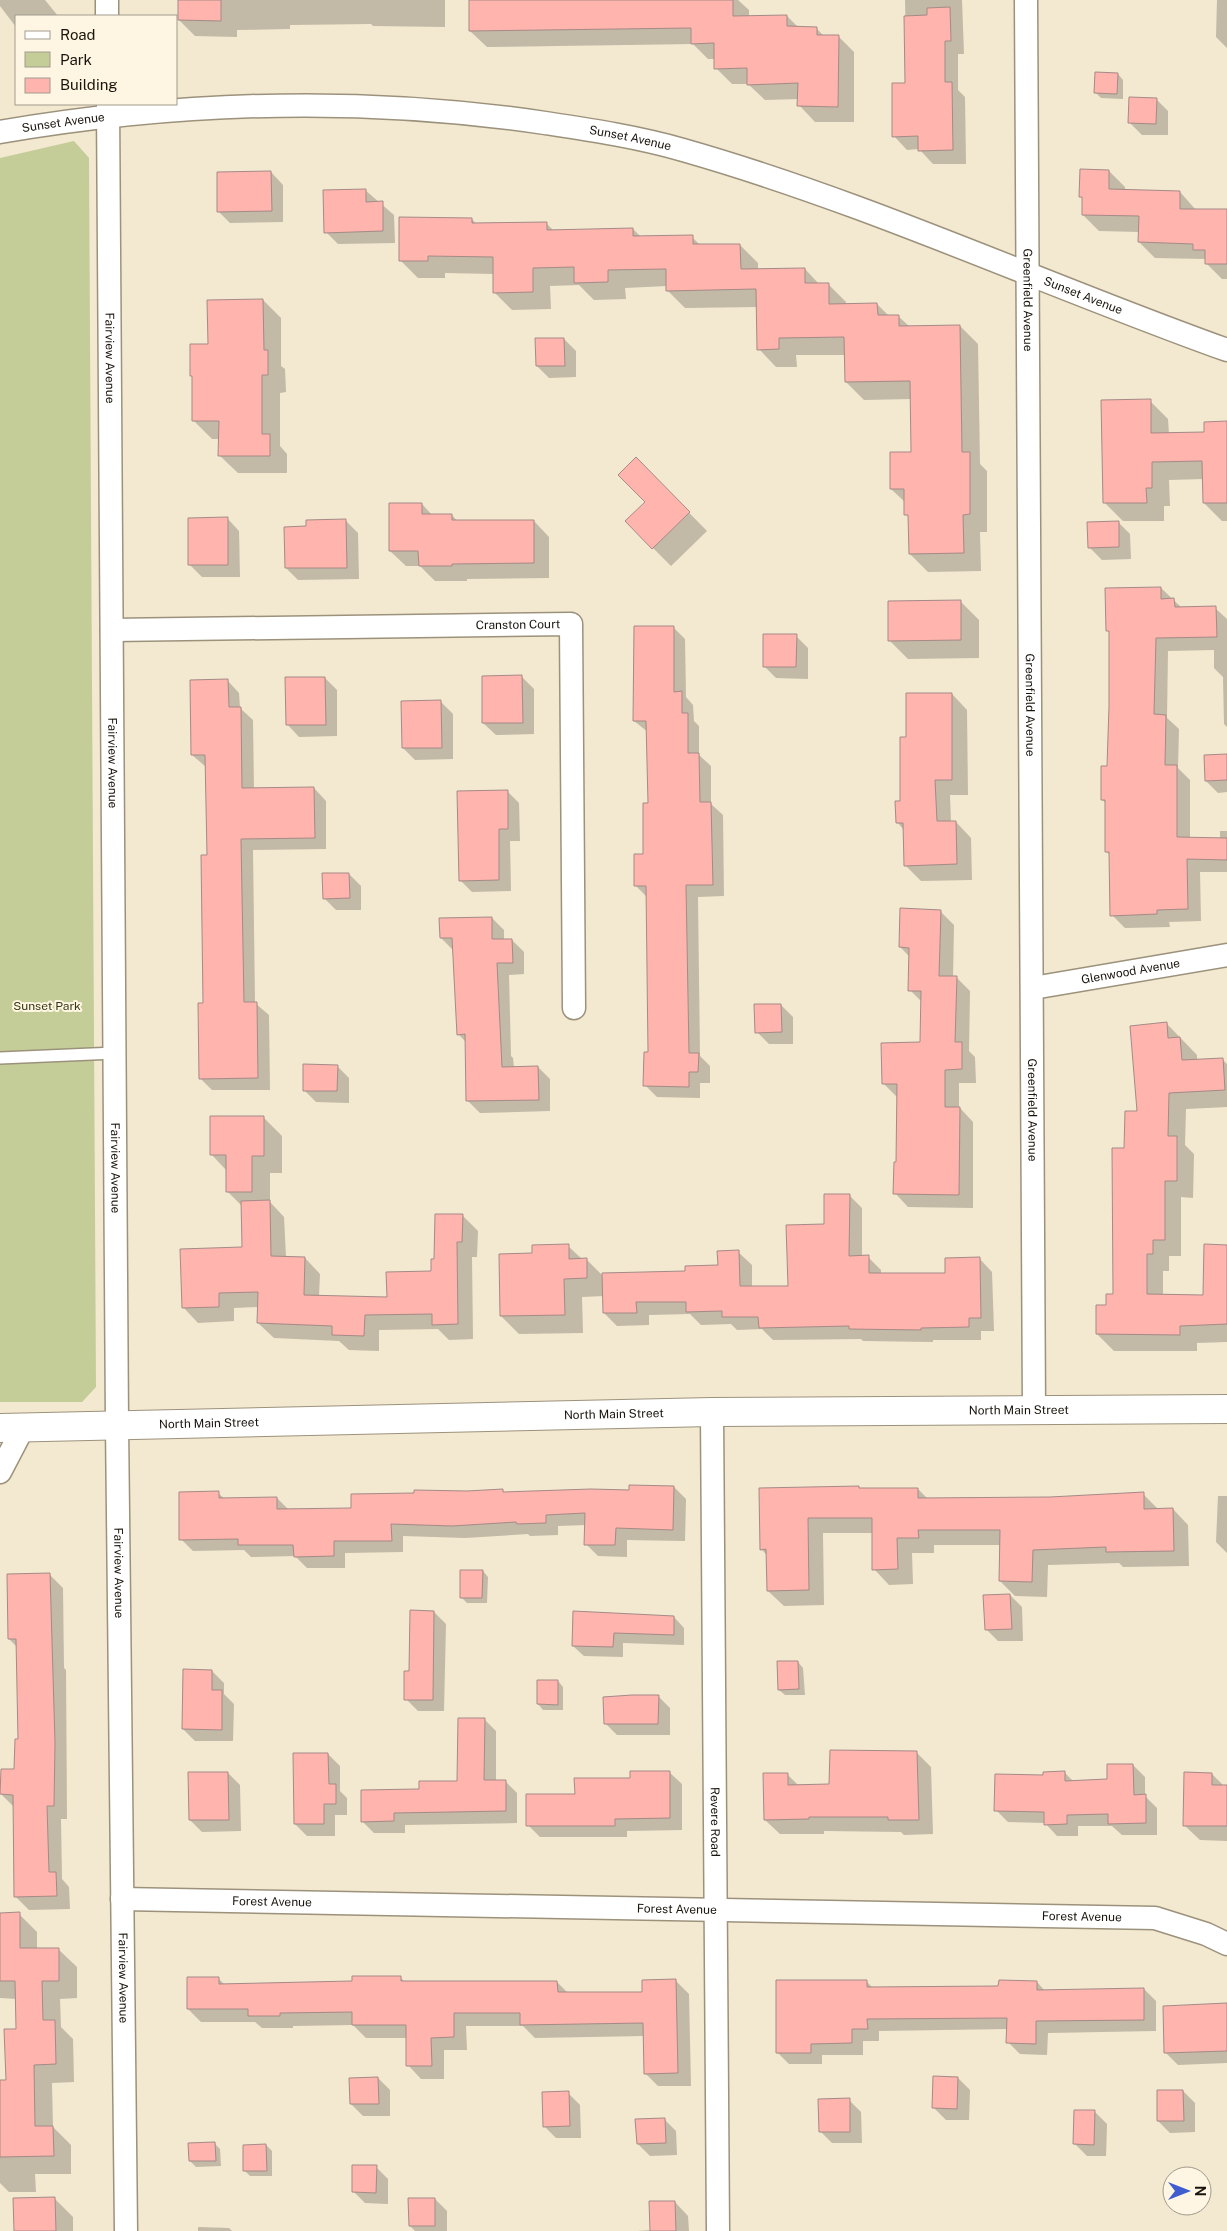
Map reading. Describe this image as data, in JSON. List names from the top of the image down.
{
  "streets": {
    "street": [
      "Sunset Avenue",
      "Greenfield Avenue",
      "Fairview Avenue",
      "Cranston Court",
      "Glenwood Avenue",
      "North Main Street",
      "Revere Road",
      "Forest Avenue"
    ]
  },
  "crossings": [
    ["Sunset Avenue", "Greenfield Avenue"],
    ["Sunset Avenue", "Fairview Avenue"],
    ["Greenfield Avenue", "Glenwood Avenue"],
    ["Greenfield Avenue", "North Main Street"],
    ["Fairview Avenue", "Cranston Court"],
    ["Fairview Avenue", "North Main Street"],
    ["Fairview Avenue", "Forest Avenue"],
    ["North Main Street", "Revere Road"],
    ["Revere Road", "Forest Avenue"]
  ],
  "parks": ["Sunset Park"],
  "legend": ["Road", "Park", "Building"],
  "north": "right"
}
